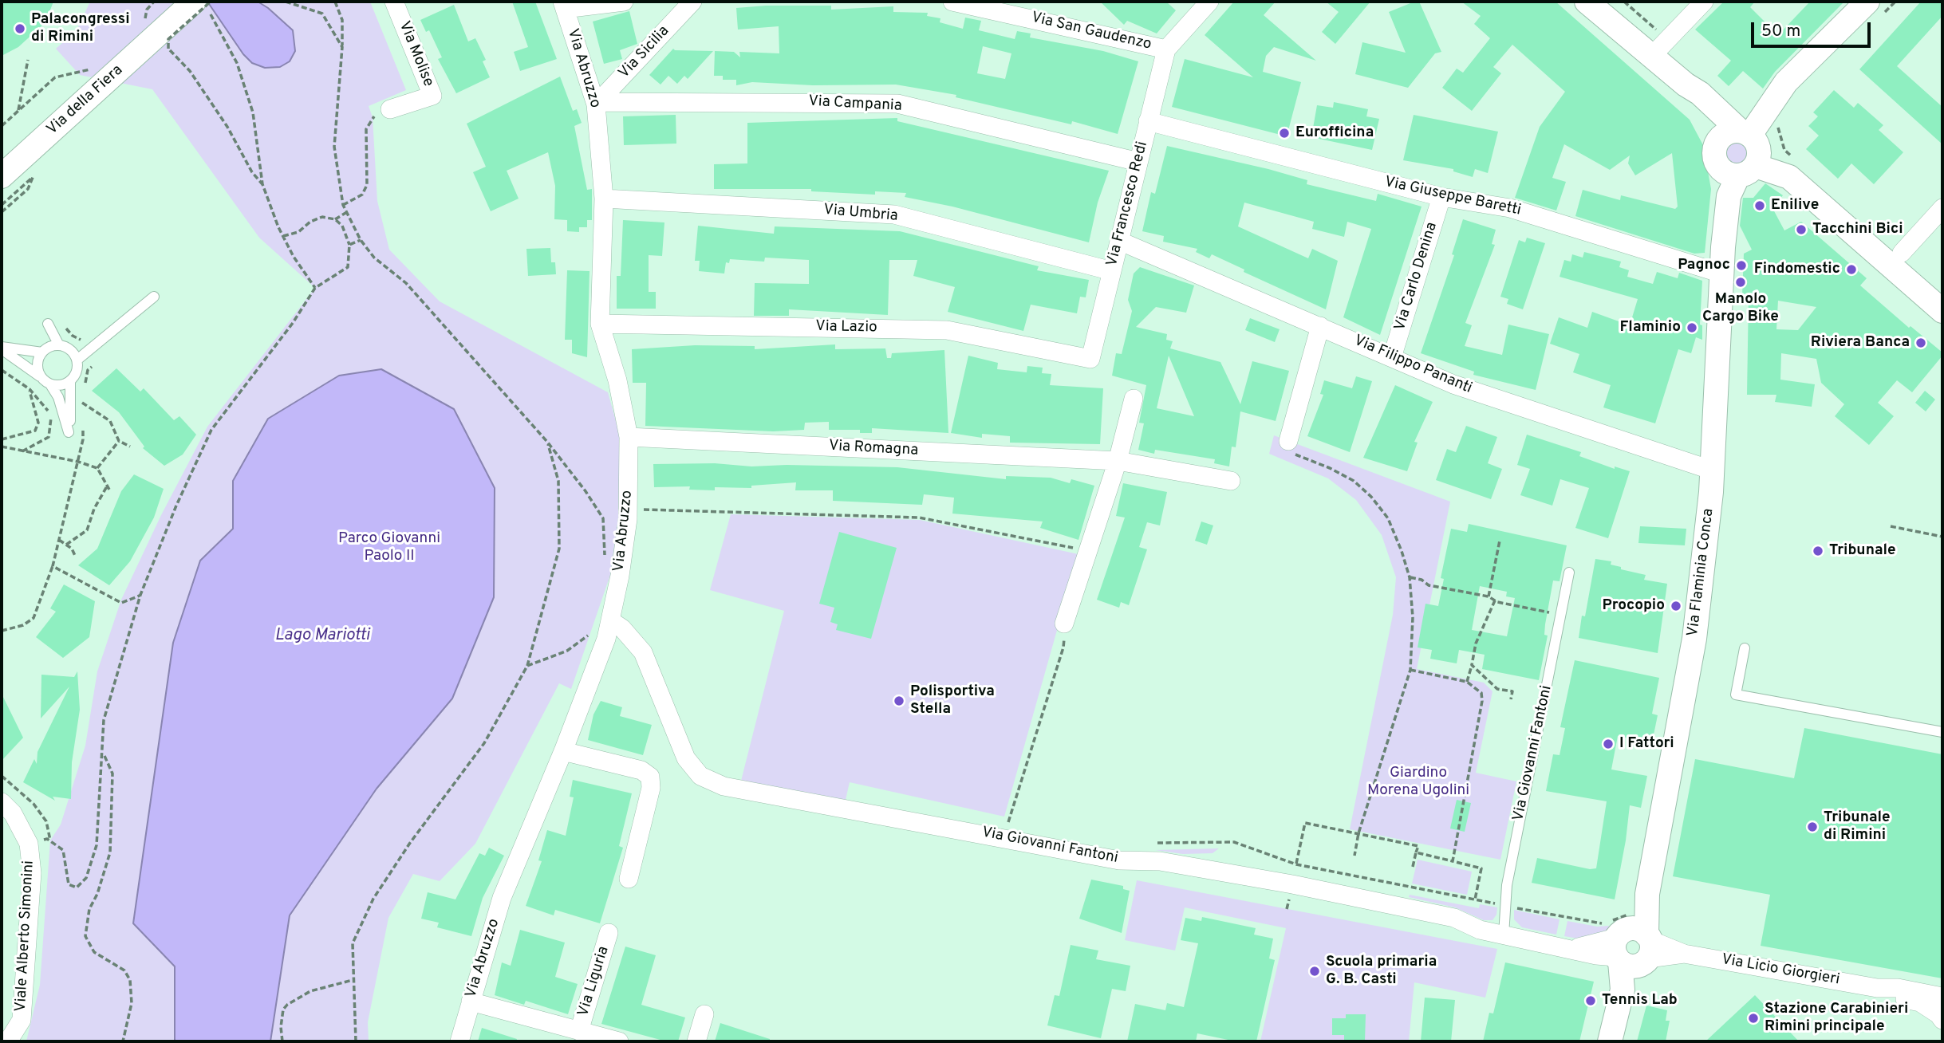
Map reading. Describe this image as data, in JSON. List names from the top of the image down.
{
  "streets": {
    "street": [
      "Via San Gaudenzo",
      "Via Sicilia",
      "Via Molise",
      "Via Abruzzo",
      "Via della Fiera",
      "Via Campania",
      "Via Giuseppe Baretti",
      "Via Francesco Redi",
      "Via Umbria",
      "Via Carlo Denina",
      "Via Lazio",
      "Via Filippo Pananti",
      "Via Romagna",
      "Via Flaminia Conca",
      "Via Giovanni Fantoni",
      "Viale Alberto Simonini",
      "Via Licio Giorgieri",
      "Via Liguria"
    ]
  },
  "crossings": [
    ["Via San Gaudenzo", "Via Francesco Redi"],
    ["Via Sicilia", "Via Abruzzo"],
    ["Via Sicilia", "Via Campania"],
    ["Via Abruzzo", "Via Campania"],
    ["Via Abruzzo", "Via Umbria"],
    ["Via Abruzzo", "Via Lazio"],
    ["Via Abruzzo", "Via Romagna"],
    ["Via Abruzzo", "Via Giovanni Fantoni"],
    ["Via Campania", "Via Francesco Redi"],
    ["Via Giuseppe Baretti", "Via Francesco Redi"],
    ["Via Giuseppe Baretti", "Via Carlo Denina"],
    ["Via Giuseppe Baretti", "Via Flaminia Conca"],
    ["Via Francesco Redi", "Via Umbria"],
    ["Via Francesco Redi", "Via Lazio"],
    ["Via Francesco Redi", "Via Filippo Pananti"],
    ["Via Carlo Denina", "Via Filippo Pananti"],
    ["Via Filippo Pananti", "Via Flaminia Conca"],
    ["Via Flaminia Conca", "Via Giovanni Fantoni"],
    ["Via Flaminia Conca", "Via Licio Giorgieri"],
    ["Via Giovanni Fantoni", "Via Licio Giorgieri"]
  ],
  "water": ["Lago Mariotti"],
  "parks": ["Parco Giovanni Paolo II", "Giardino Morena Ugolini"],
  "places": [
    "Palacongressi di Rimini",
    "Eurofficina",
    "Enilive",
    "Tacchini Bici",
    "Pagnoc",
    "Findomestic",
    "Manolo Cargo Bike",
    "Flaminio",
    "Riviera Banca",
    "Tribunale",
    "Procopio",
    "Polisportiva Stella",
    "I Fattori",
    "Tribunale di Rimini",
    "Scuola primaria G. B. Casti",
    "Tennis Lab",
    "Stazione Carabinieri Rimini principale"
  ],
  "scale_bar": "50 m"
}
